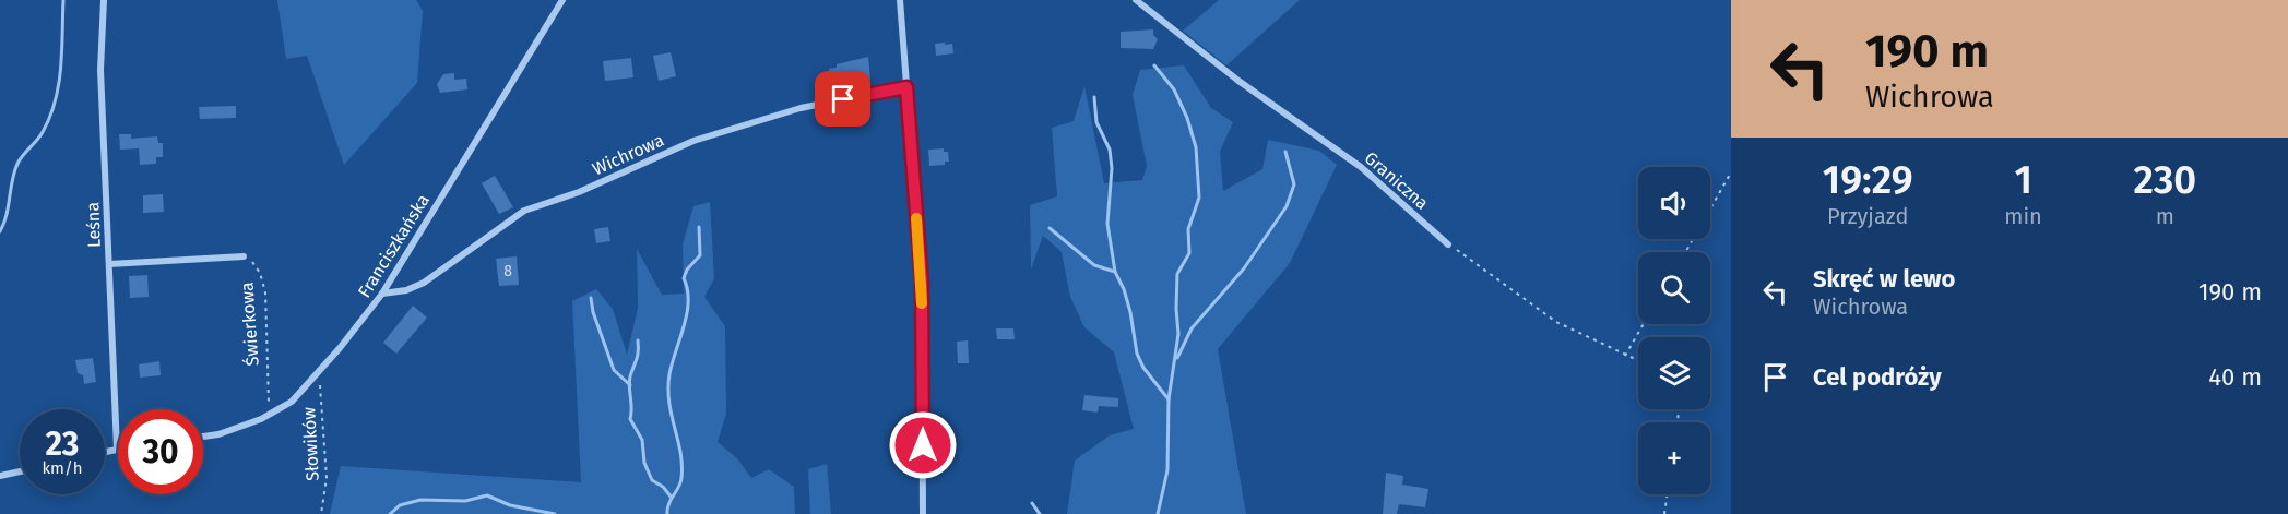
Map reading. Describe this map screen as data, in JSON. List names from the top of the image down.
{
  "streets": {
    "street": [
      "Wichrowa",
      "Graniczna",
      "Leśna",
      "Franciszkańska",
      "Świerkowa"
    ],
    "path": ["Słowików"]
  },
  "crossings": [
    ["Wichrowa", "Franciszkańska"],
    ["Leśna", "Świerkowa"],
    ["Franciszkańska", "Świerkowa"],
    ["Franciszkańska", "Słowików"]
  ],
  "house_numbers": ["8"],
  "page": {
    "turn": ["190 m", "Wichrowa"],
    "eta": [
      "19:29",
      "Przyjazd",
      "1",
      "min",
      "230",
      "m"
    ],
    "map_buttons": "+",
    "list": [
      {
        "name": "Skręć w lewo",
        "note": "Wichrowa",
        "value": "190 m"
      },
      {
        "name": "Cel podróży",
        "value": "40 m"
      }
    ],
    "speed": "23 km/h",
    "limit": "30"
  }
}
